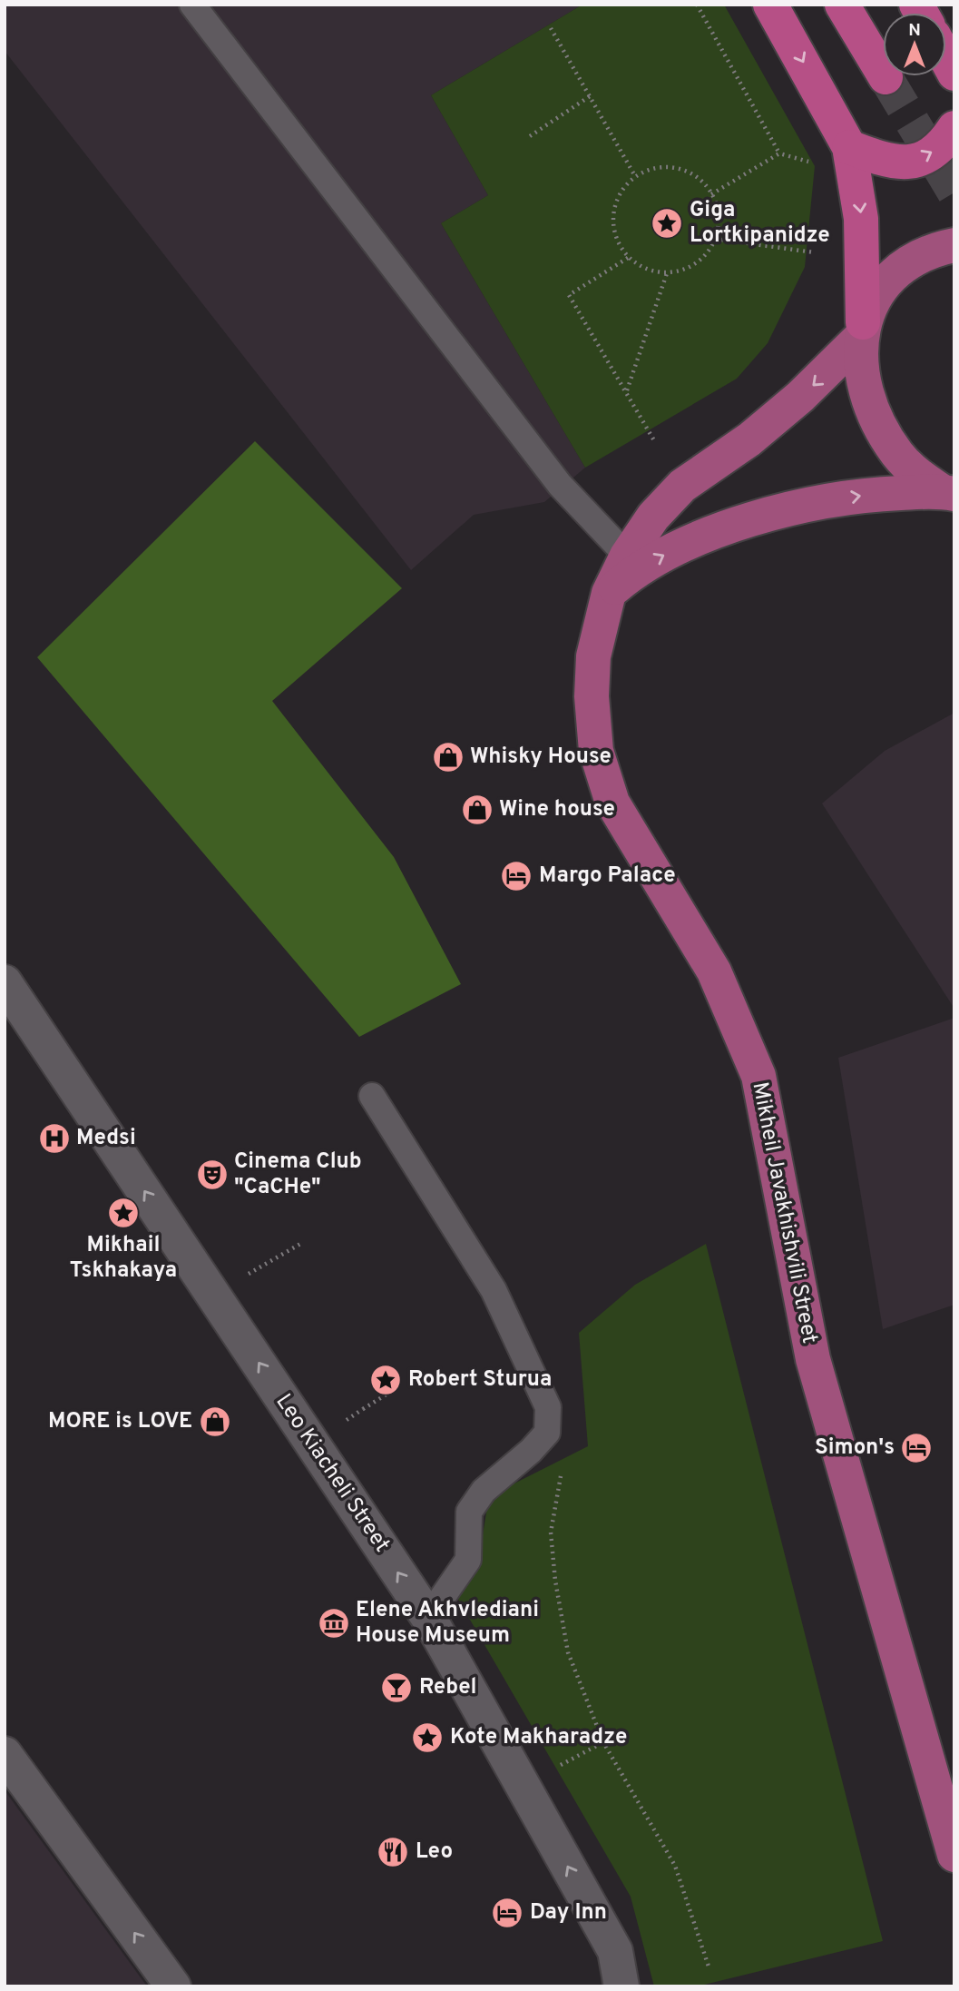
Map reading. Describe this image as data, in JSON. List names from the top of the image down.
{
  "streets": {
    "main road": ["Mikheil Javakhishvili Street"],
    "street": ["Leo Kiacheli Street"]
  },
  "one_way": ["Leo Kiacheli Street"],
  "places": {
    "place": [
      "Giga Lortkipanidze",
      "Mikhail Tskhakaya",
      "Robert Sturua",
      "Kote Makharadze"
    ],
    "shop": ["Whisky House", "Wine house", "MORE is LOVE"],
    "hotel": ["Margo Palace", "Simon's", "Day Inn"],
    "hospital": ["Medsi"],
    "theatre": ["Cinema Club \"CaCHe\""],
    "museum": ["Elene Akhvlediani House Museum"],
    "bar": ["Rebel"],
    "restaurant": ["Leo"]
  },
  "north": "top"
}
